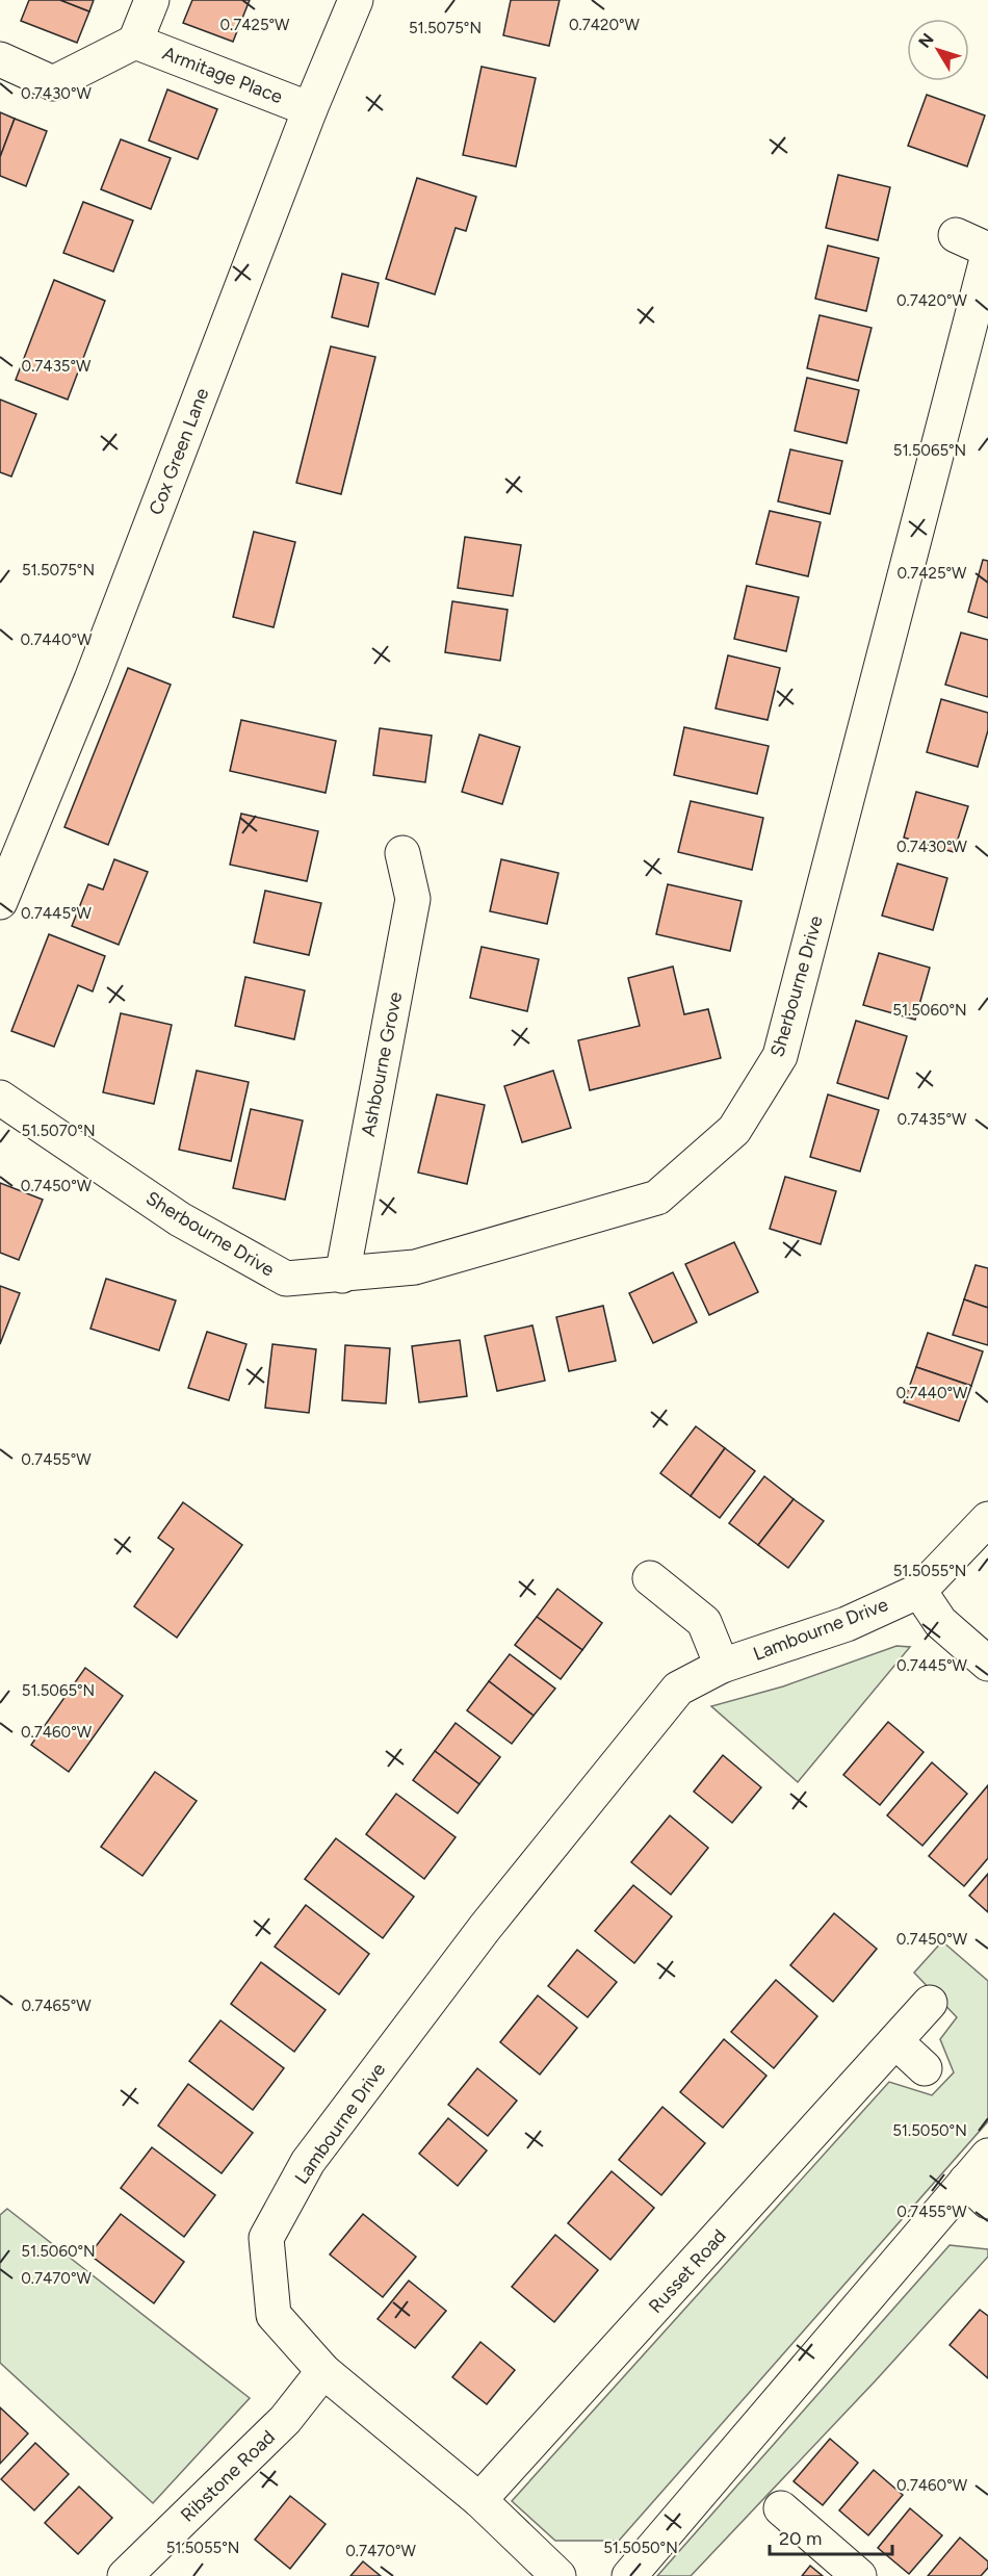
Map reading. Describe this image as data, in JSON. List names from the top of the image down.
{
  "streets": {
    "street": [
      "Armitage Place",
      "Cox Green Lane",
      "Sherbourne Drive",
      "Ashbourne Grove",
      "Lambourne Drive",
      "Russet Road",
      "Ribstone Road"
    ]
  },
  "crossings": [
    ["Armitage Place", "Cox Green Lane"],
    ["Sherbourne Drive", "Ashbourne Grove"],
    ["Lambourne Drive", "Russet Road"],
    ["Lambourne Drive", "Ribstone Road"]
  ],
  "scale_bar": "20 m",
  "north": "top left",
  "coordinates": [
    "0.7425°W",
    "0.7420°W",
    "51.5075°N",
    "0.7430°W",
    "0.7435°W",
    "51.5065°N",
    "0.7440°W",
    "0.7445°W",
    "51.5060°N",
    "51.5070°N",
    "0.7450°W",
    "0.7455°W",
    "51.5055°N",
    "0.7460°W",
    "0.7465°W",
    "51.5050°N",
    "0.7470°W"
  ]
}
